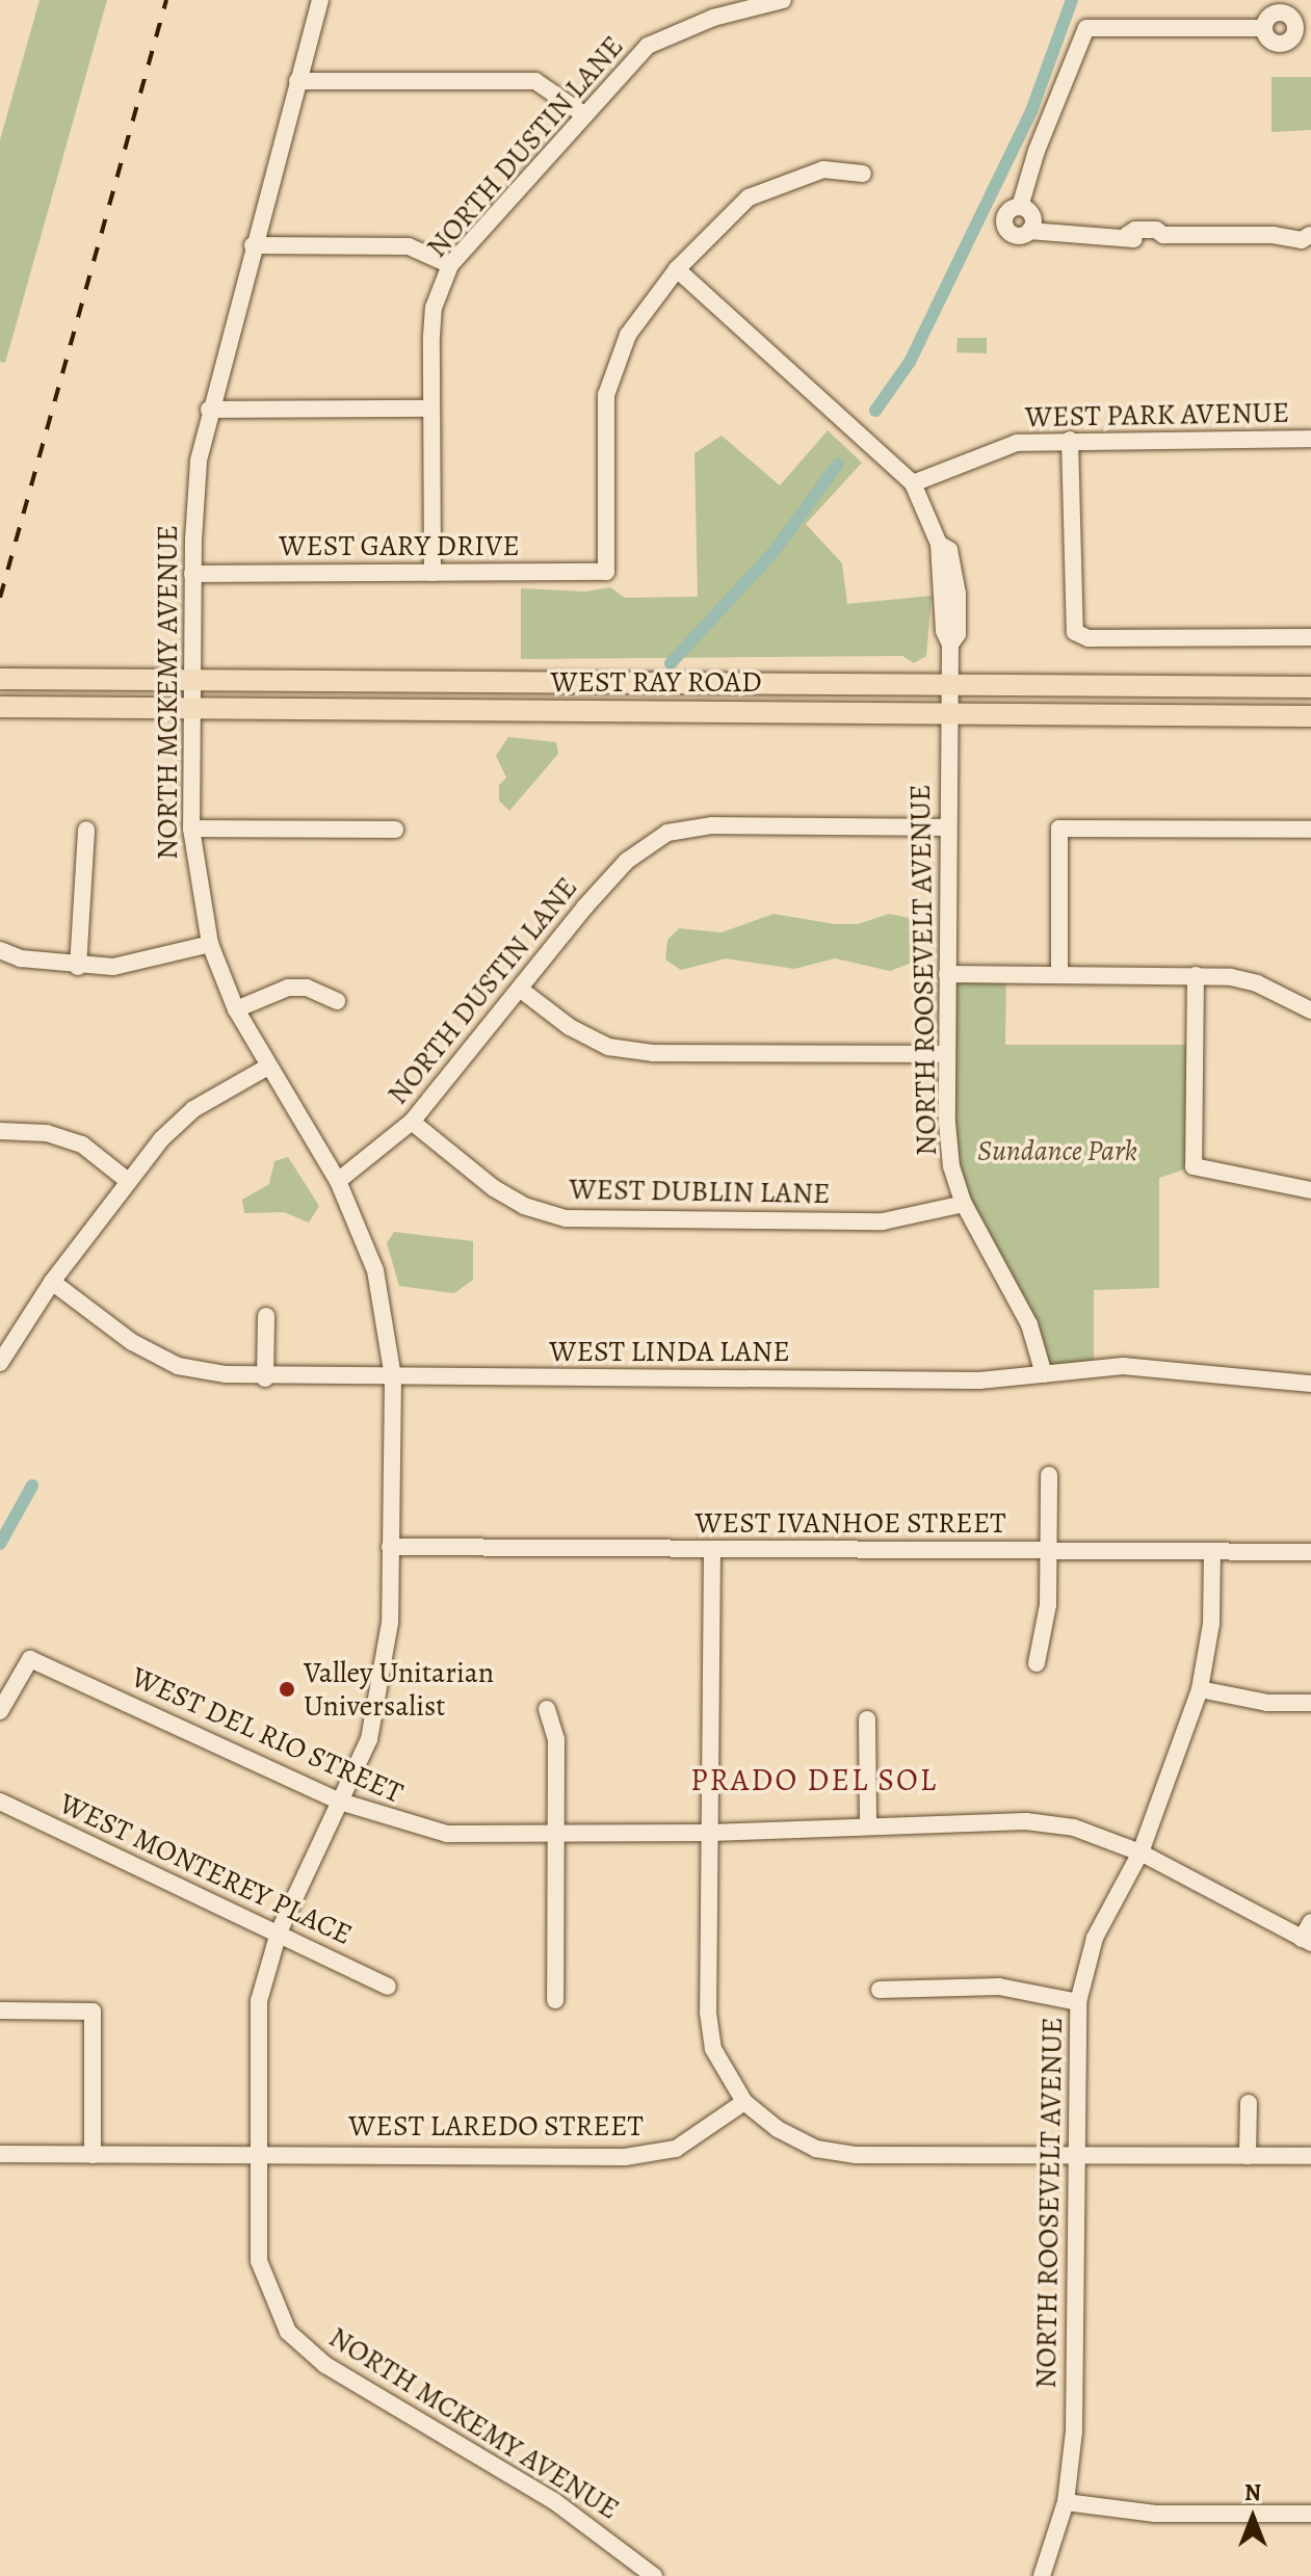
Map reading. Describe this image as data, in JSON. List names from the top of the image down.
{
  "streets": {
    "main road": ["WEST RAY ROAD"],
    "street": [
      "NORTH DUSTIN LANE",
      "WEST PARK AVENUE",
      "WEST GARY DRIVE",
      "NORTH MCKEMY AVENUE",
      "NORTH ROOSEVELT AVENUE",
      "WEST DUBLIN LANE",
      "WEST LINDA LANE",
      "WEST IVANHOE STREET",
      "WEST DEL RIO STREET",
      "WEST MONTEREY PLACE",
      "WEST LAREDO STREET"
    ]
  },
  "crossings": [
    ["NORTH DUSTIN LANE", "WEST GARY DRIVE"],
    ["NORTH DUSTIN LANE", "NORTH MCKEMY AVENUE"],
    ["NORTH DUSTIN LANE", "NORTH ROOSEVELT AVENUE"],
    ["NORTH DUSTIN LANE", "WEST DUBLIN LANE"],
    ["WEST PARK AVENUE", "NORTH ROOSEVELT AVENUE"],
    ["WEST GARY DRIVE", "NORTH MCKEMY AVENUE"],
    ["WEST GARY DRIVE", "NORTH ROOSEVELT AVENUE"],
    ["WEST RAY ROAD", "NORTH MCKEMY AVENUE"],
    ["WEST RAY ROAD", "NORTH ROOSEVELT AVENUE"],
    ["NORTH MCKEMY AVENUE", "WEST LINDA LANE"],
    ["NORTH MCKEMY AVENUE", "WEST IVANHOE STREET"],
    ["NORTH MCKEMY AVENUE", "WEST DEL RIO STREET"],
    ["NORTH MCKEMY AVENUE", "WEST MONTEREY PLACE"],
    ["NORTH MCKEMY AVENUE", "WEST LAREDO STREET"],
    ["NORTH ROOSEVELT AVENUE", "WEST DUBLIN LANE"],
    ["NORTH ROOSEVELT AVENUE", "WEST LINDA LANE"],
    ["NORTH ROOSEVELT AVENUE", "WEST IVANHOE STREET"],
    ["NORTH ROOSEVELT AVENUE", "WEST DEL RIO STREET"]
  ],
  "districts": ["PRADO DEL SOL"],
  "parks": ["Sundance Park"],
  "places": ["Valley Unitarian Universalist"],
  "north": "top"
}
